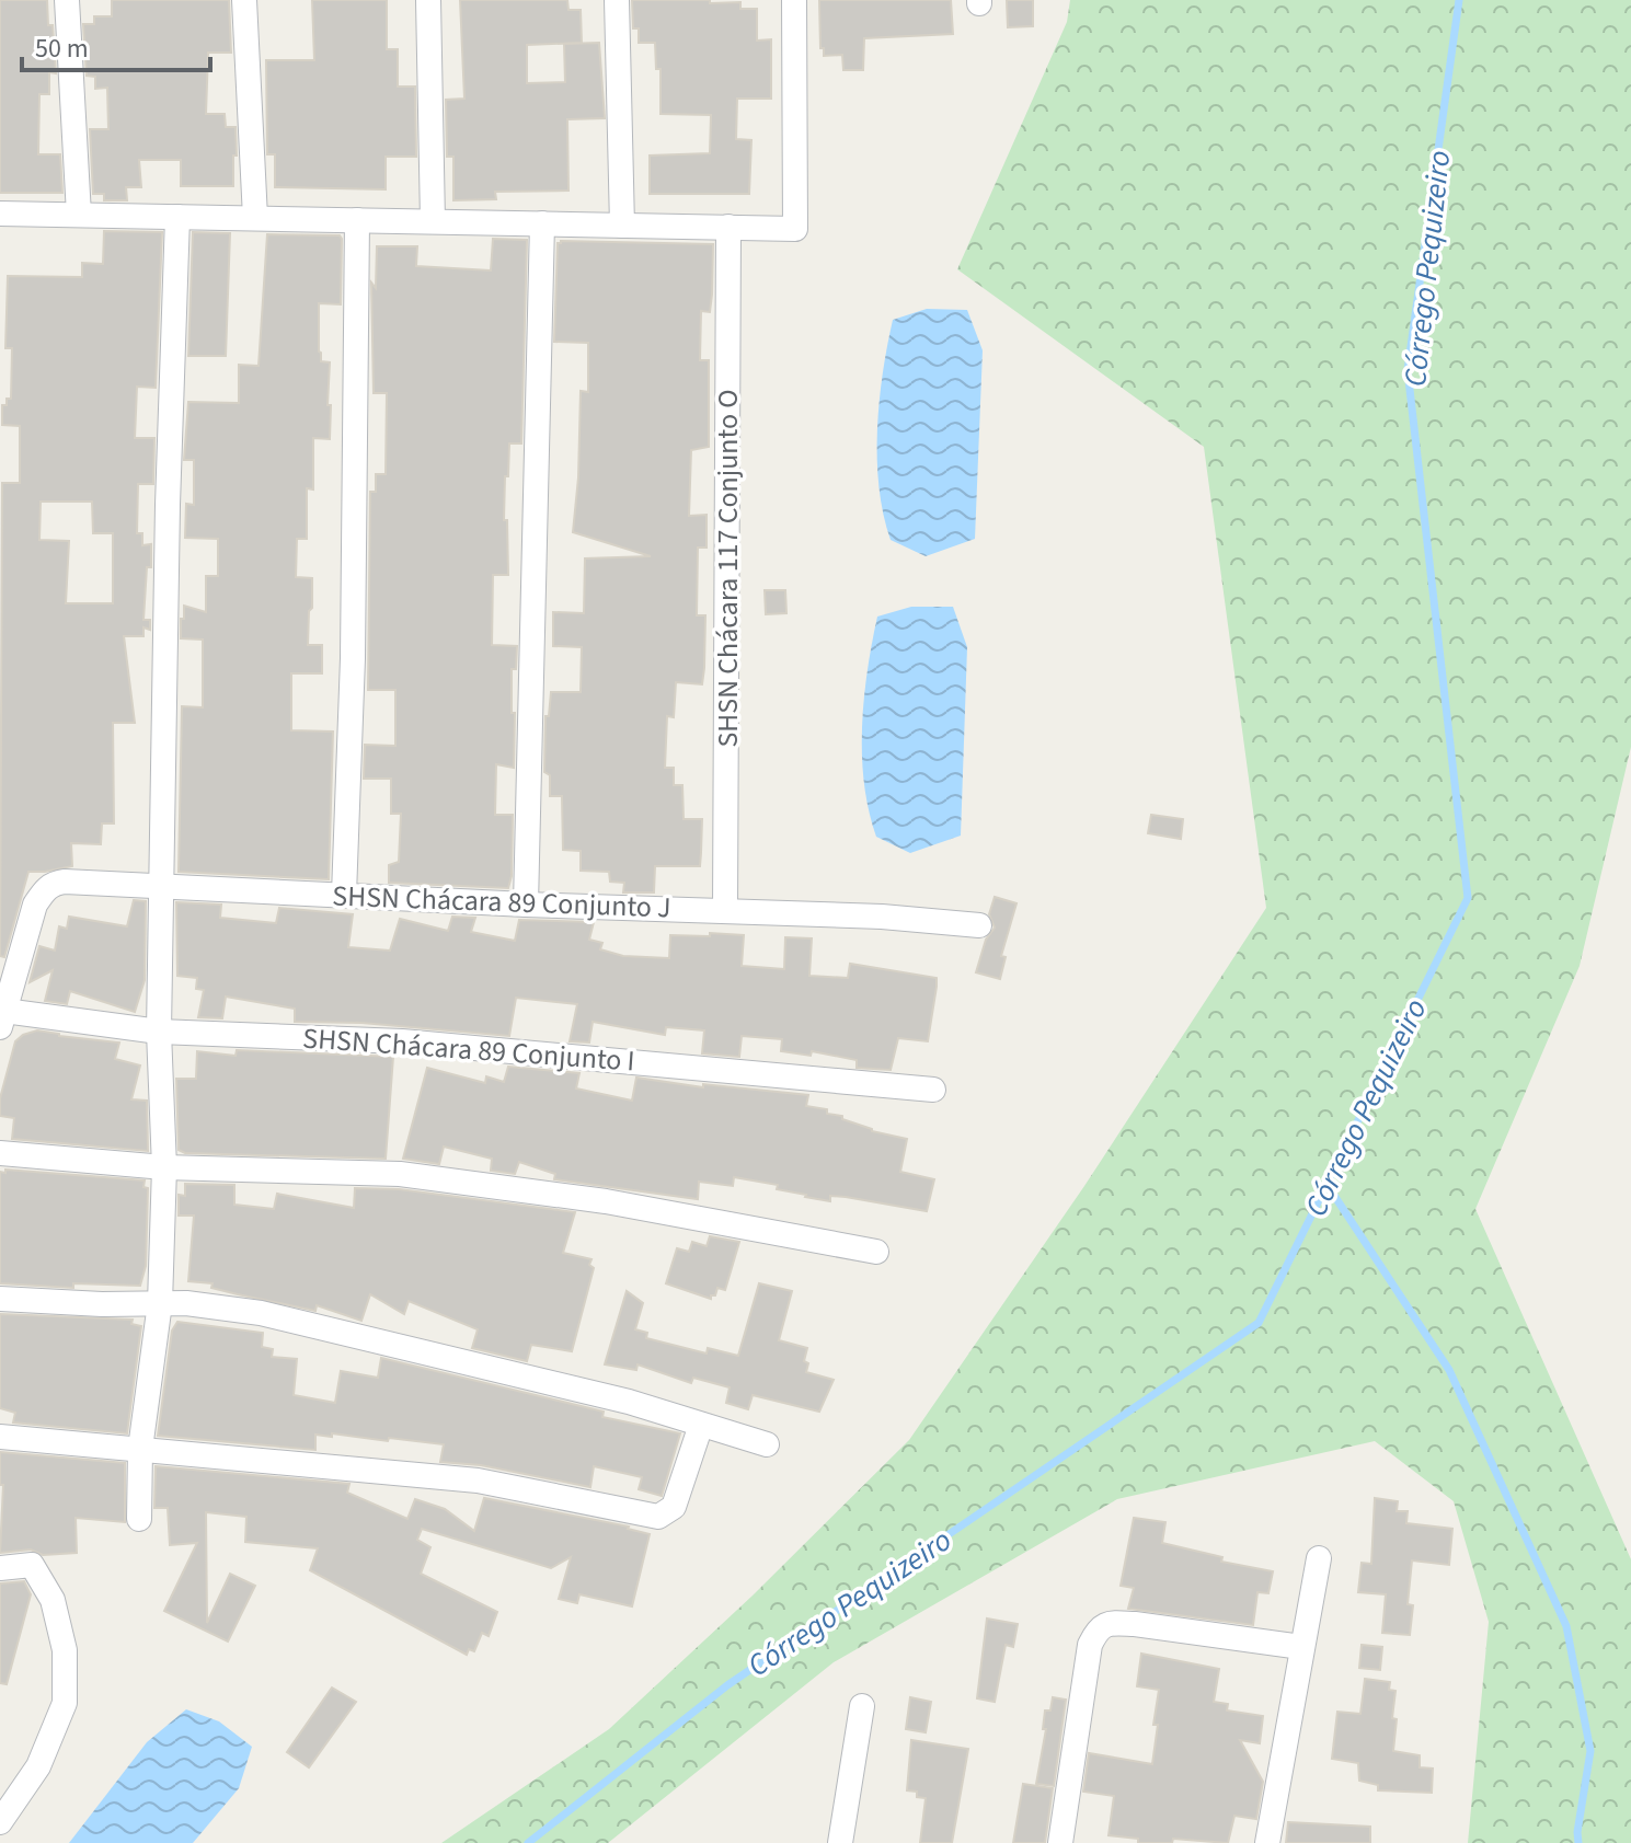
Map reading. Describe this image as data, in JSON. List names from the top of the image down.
{
  "streets": {
    "street": ["SHSN Chácara 117 Conjunto O", "SHSN Chácara 89 Conjunto J", "SHSN Chácara 89 Conjunto I"]
  },
  "crossings": [
    ["SHSN Chácara 117 Conjunto O", "SHSN Chácara 89 Conjunto J"],
    ["SHSN Chácara 89 Conjunto J", "SHSN Chácara 89 Conjunto I"]
  ],
  "water": ["Córrego Pequizeiro"],
  "scale_bar": "50 m"
}
